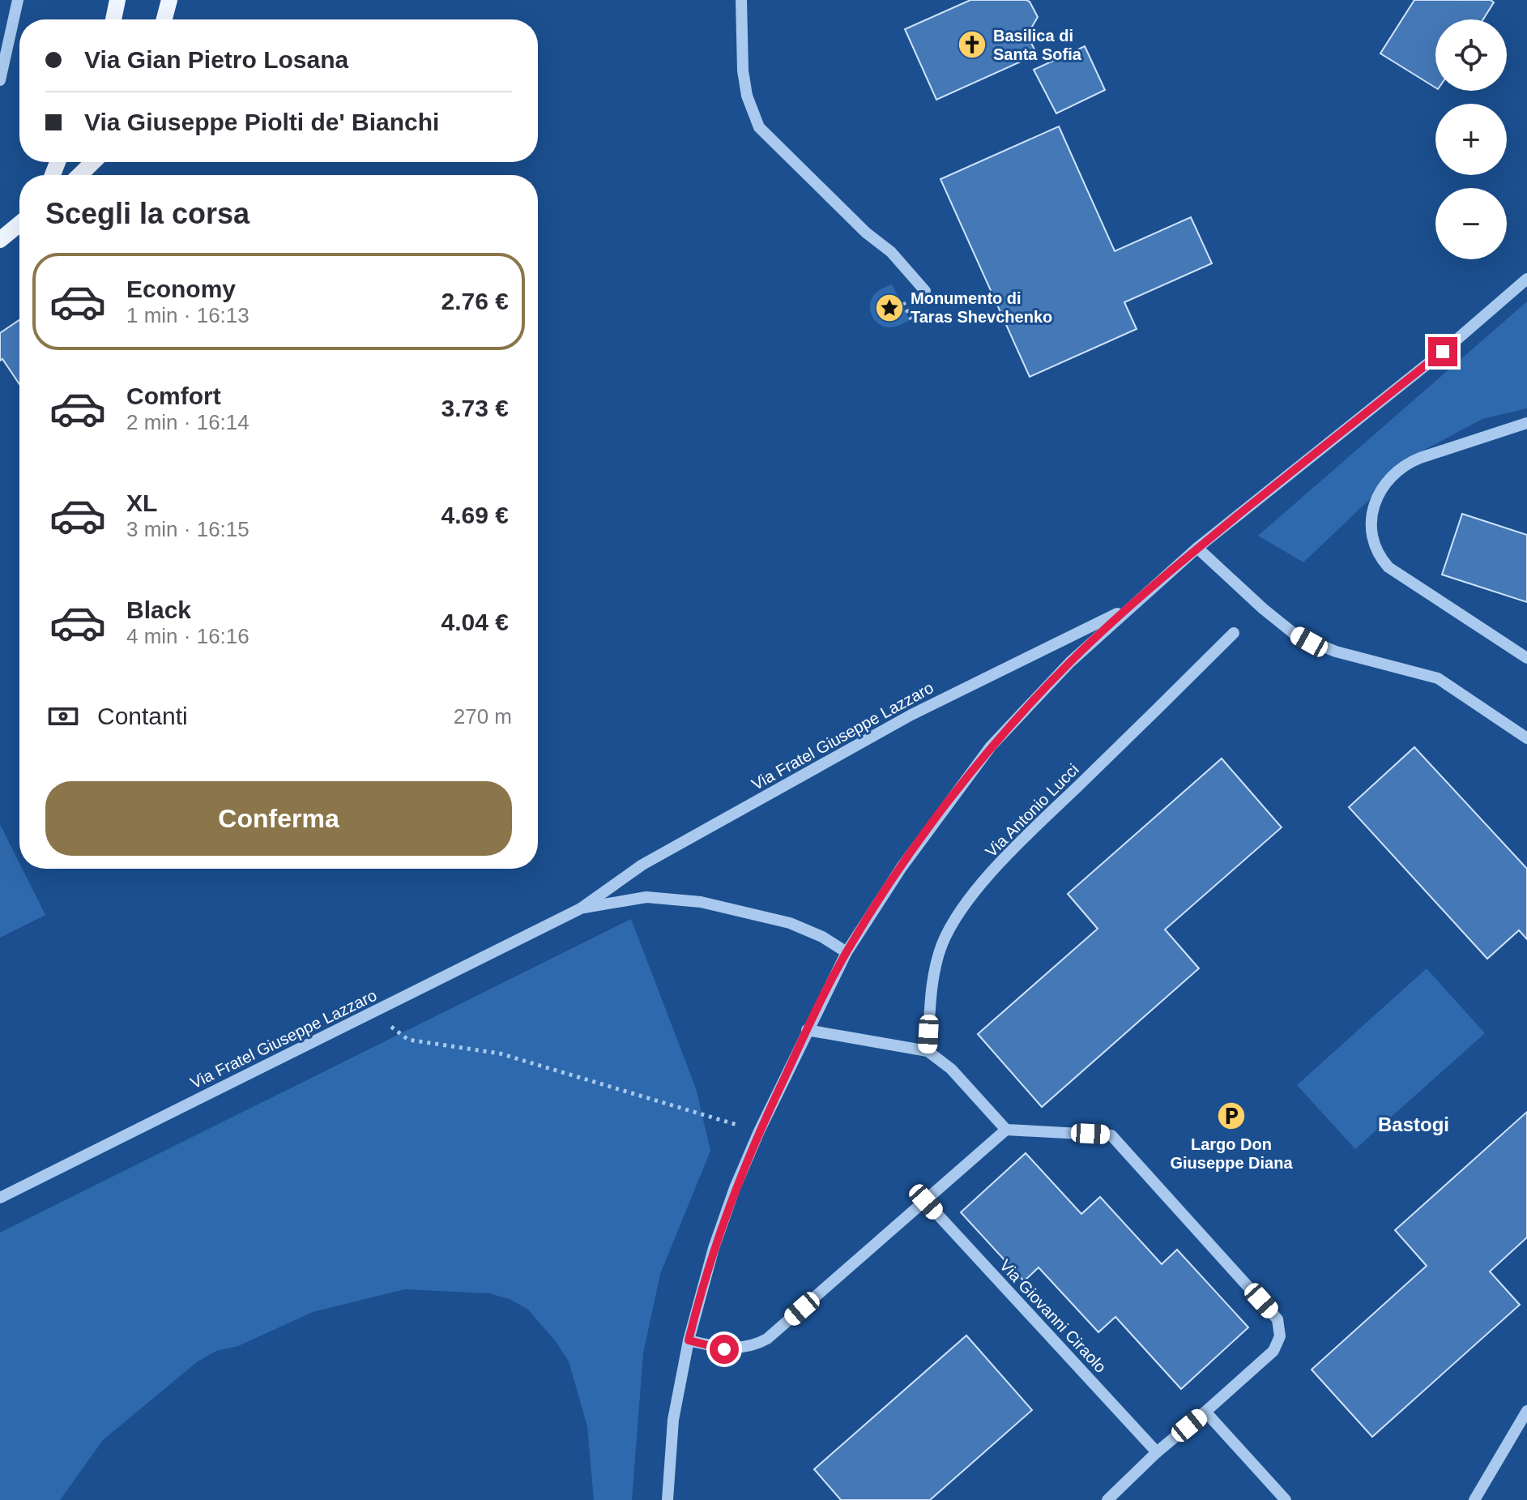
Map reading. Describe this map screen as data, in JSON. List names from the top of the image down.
{
  "streets": {
    "street": ["Via Fratel Giuseppe Lazzaro", "Via Antonio Lucci", "Via Giovanni Ciraolo"]
  },
  "districts": ["Bastogi"],
  "places": {
    "church": ["Basilica di Santa Sofia"],
    "place": ["Monumento di Taras Shevchenko"],
    "parking": ["Largo Don Giuseppe Diana"]
  },
  "page": {
    "map_buttons": ["+", "−"],
    "banner": ["Via Gian Pietro Losana", "Via Giuseppe Piolti de' Bianchi"],
    "heading": "Scegli la corsa",
    "list": [
      {
        "name": "Economy",
        "note": "1 min · 16:13",
        "value": "2.76 €"
      },
      {
        "name": "Comfort",
        "note": "2 min · 16:14",
        "value": "3.73 €"
      },
      {
        "name": "XL",
        "note": "3 min · 16:15",
        "value": "4.69 €"
      },
      {
        "name": "Black",
        "note": "4 min · 16:16",
        "value": "4.04 €"
      }
    ],
    "pay": ["Contanti", "270 m"],
    "buttons": "Conferma"
  }
}
